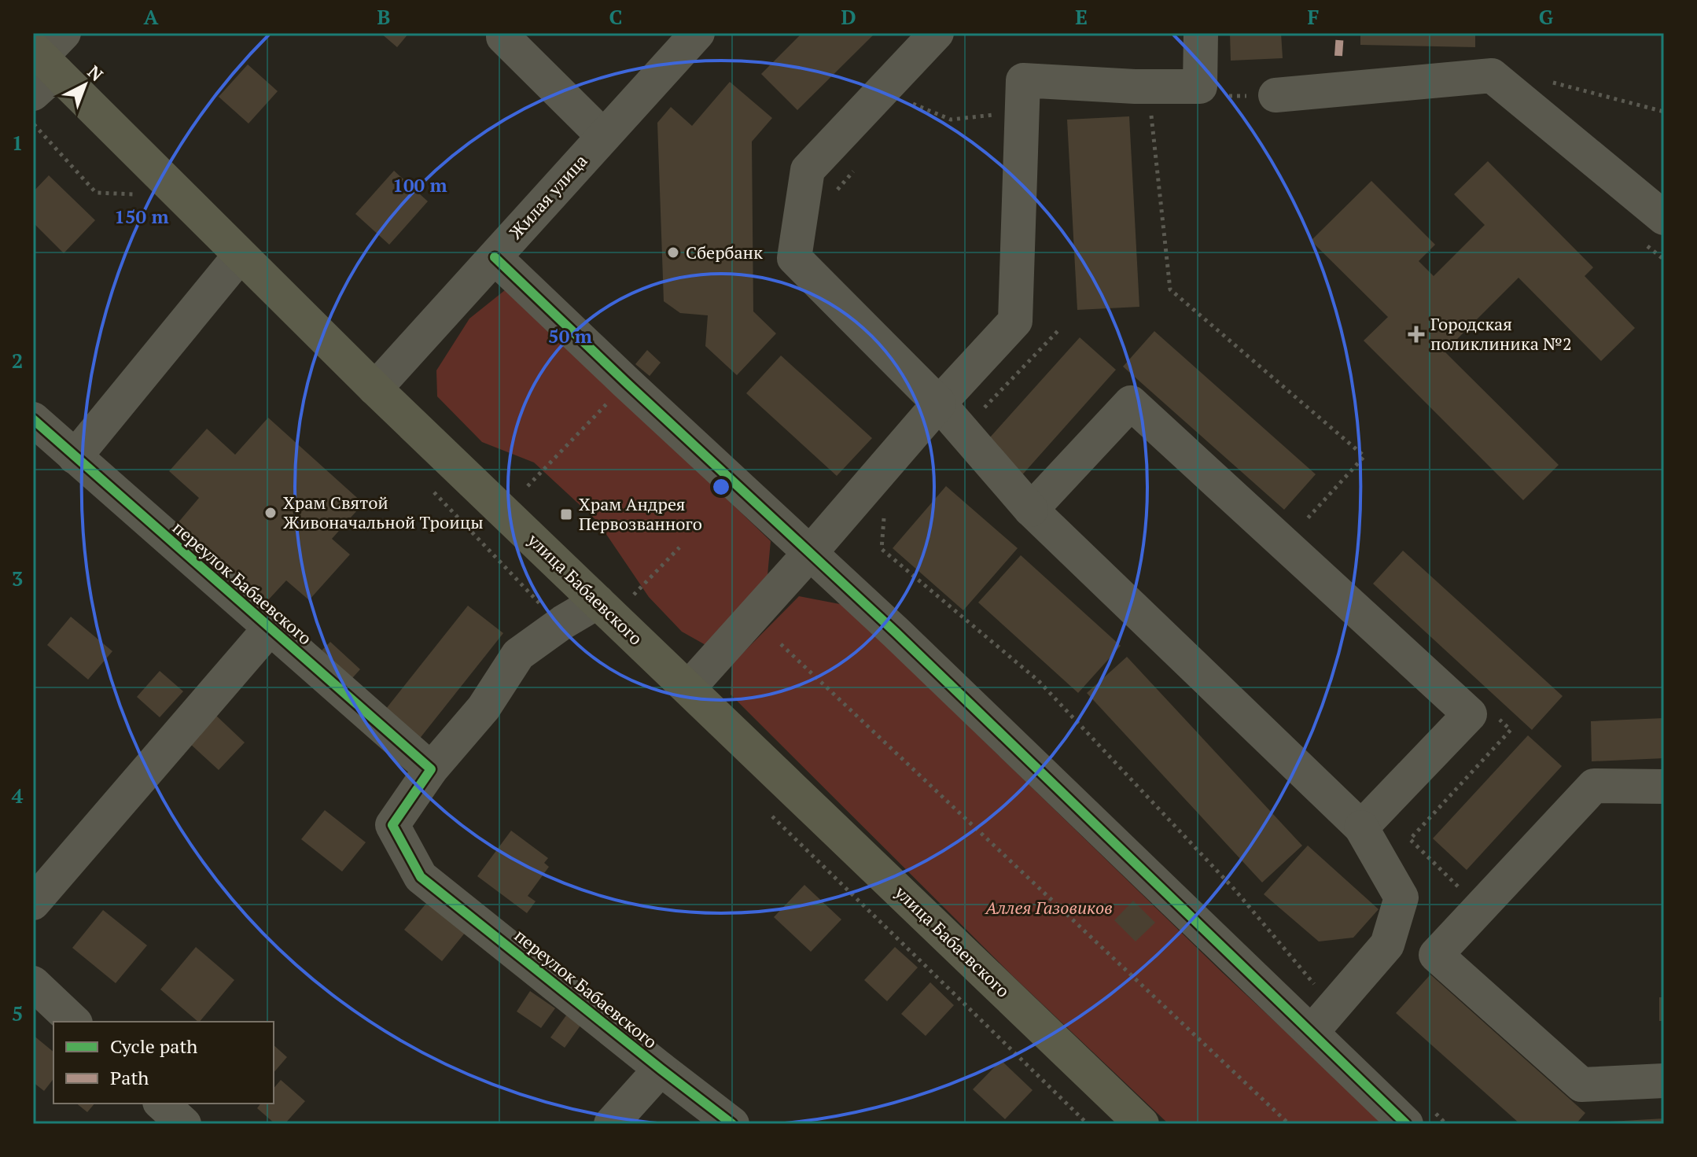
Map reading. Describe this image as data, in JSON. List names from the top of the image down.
{
  "streets": {
    "main road": ["улица Бабаевского"],
    "street": ["Жилая улица", "переулок Бабаевского"]
  },
  "crossings": [
    ["Жилая улица", "улица Бабаевского"]
  ],
  "parks": ["Аллея Газовиков"],
  "places": {
    "other": ["Сбербанк", "Храм Святой Живоначальной Троицы"],
    "health": ["Городская поликлиника №2"],
    "transit": ["Храм Андрея Первозванного"]
  },
  "legend": ["Cycle path", "Path"],
  "north": "top right",
  "grid": {
    "columns": [
      "A",
      "B",
      "C",
      "D",
      "E",
      "F",
      "G"
    ],
    "rows": [
      "1",
      "2",
      "3",
      "4",
      "5"
    ]
  },
  "rings": ["100 m", "150 m", "50 m"]
}
